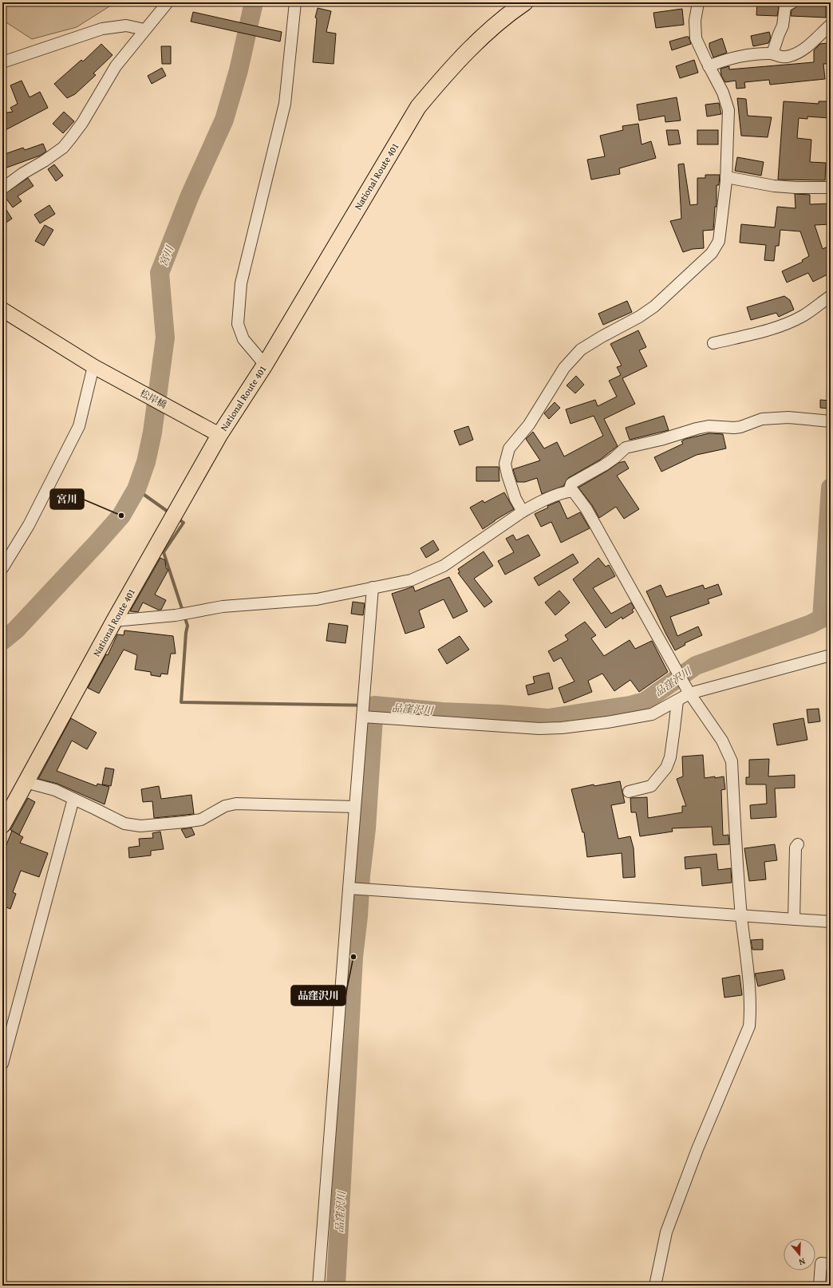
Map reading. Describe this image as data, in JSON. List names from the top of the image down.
{
  "streets": {
    "highway": ["National Route 401"],
    "main road": ["松岸橋"]
  },
  "crossings": [
    ["National Route 401", "松岸橋"]
  ],
  "water": ["宮川", "品窪沢川"],
  "places": ["宮川", "品窪沢川"],
  "north": "bottom"
}
